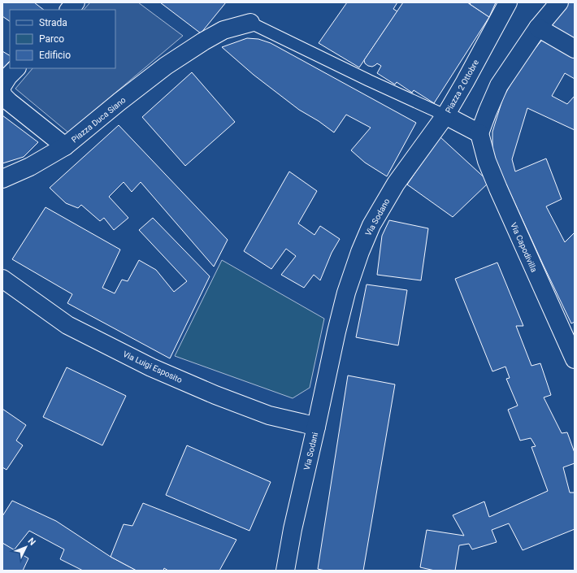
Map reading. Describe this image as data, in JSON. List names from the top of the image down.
{
  "streets": {
    "street": [
      "Piazza 2 Ottobre",
      "Piazza Duca Siano",
      "Via Sodano",
      "Via Capodivilla",
      "Via Luigi Esposito",
      "Via Sodani"
    ]
  },
  "crossings": [
    ["Piazza 2 Ottobre", "Via Sodano"],
    ["Piazza 2 Ottobre", "Via Capodivilla"],
    ["Via Sodano", "Via Sodani"],
    ["Via Luigi Esposito", "Via Sodani"]
  ],
  "legend": ["Strada", "Parco", "Edificio"],
  "north": "top right"
}
